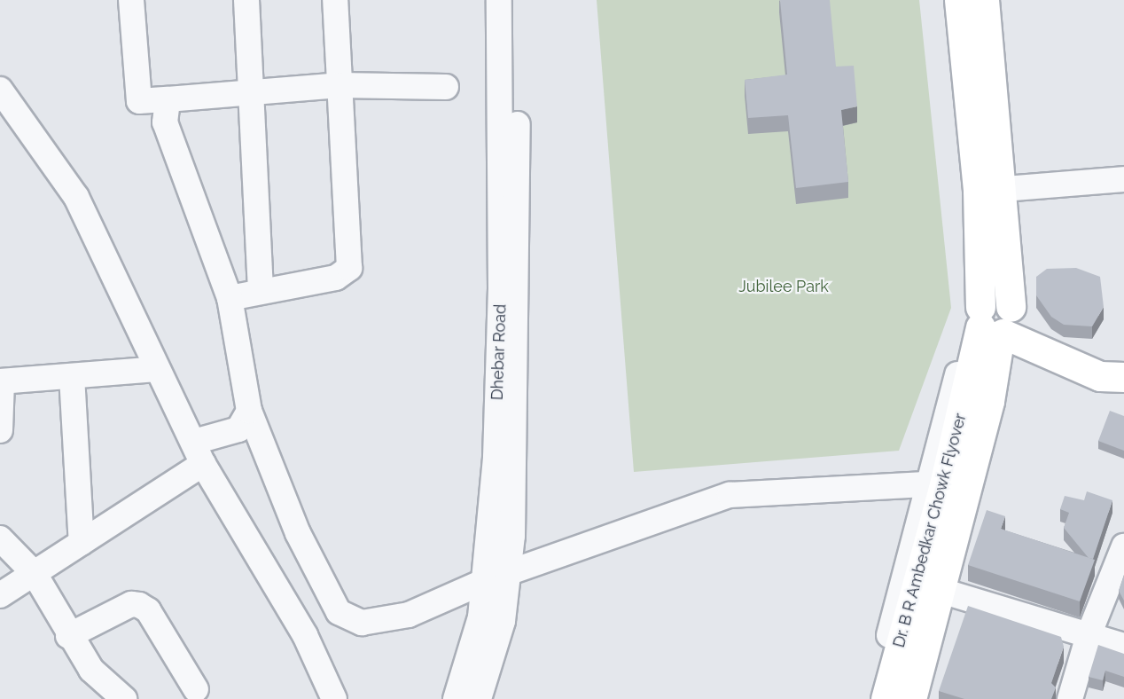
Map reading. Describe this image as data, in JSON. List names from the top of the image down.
{
  "streets": {
    "main road": ["Dr. B R Ambedkar Chowk Flyover"],
    "street": ["Dhebar Road"]
  },
  "parks": ["Jubilee Park"]
}
